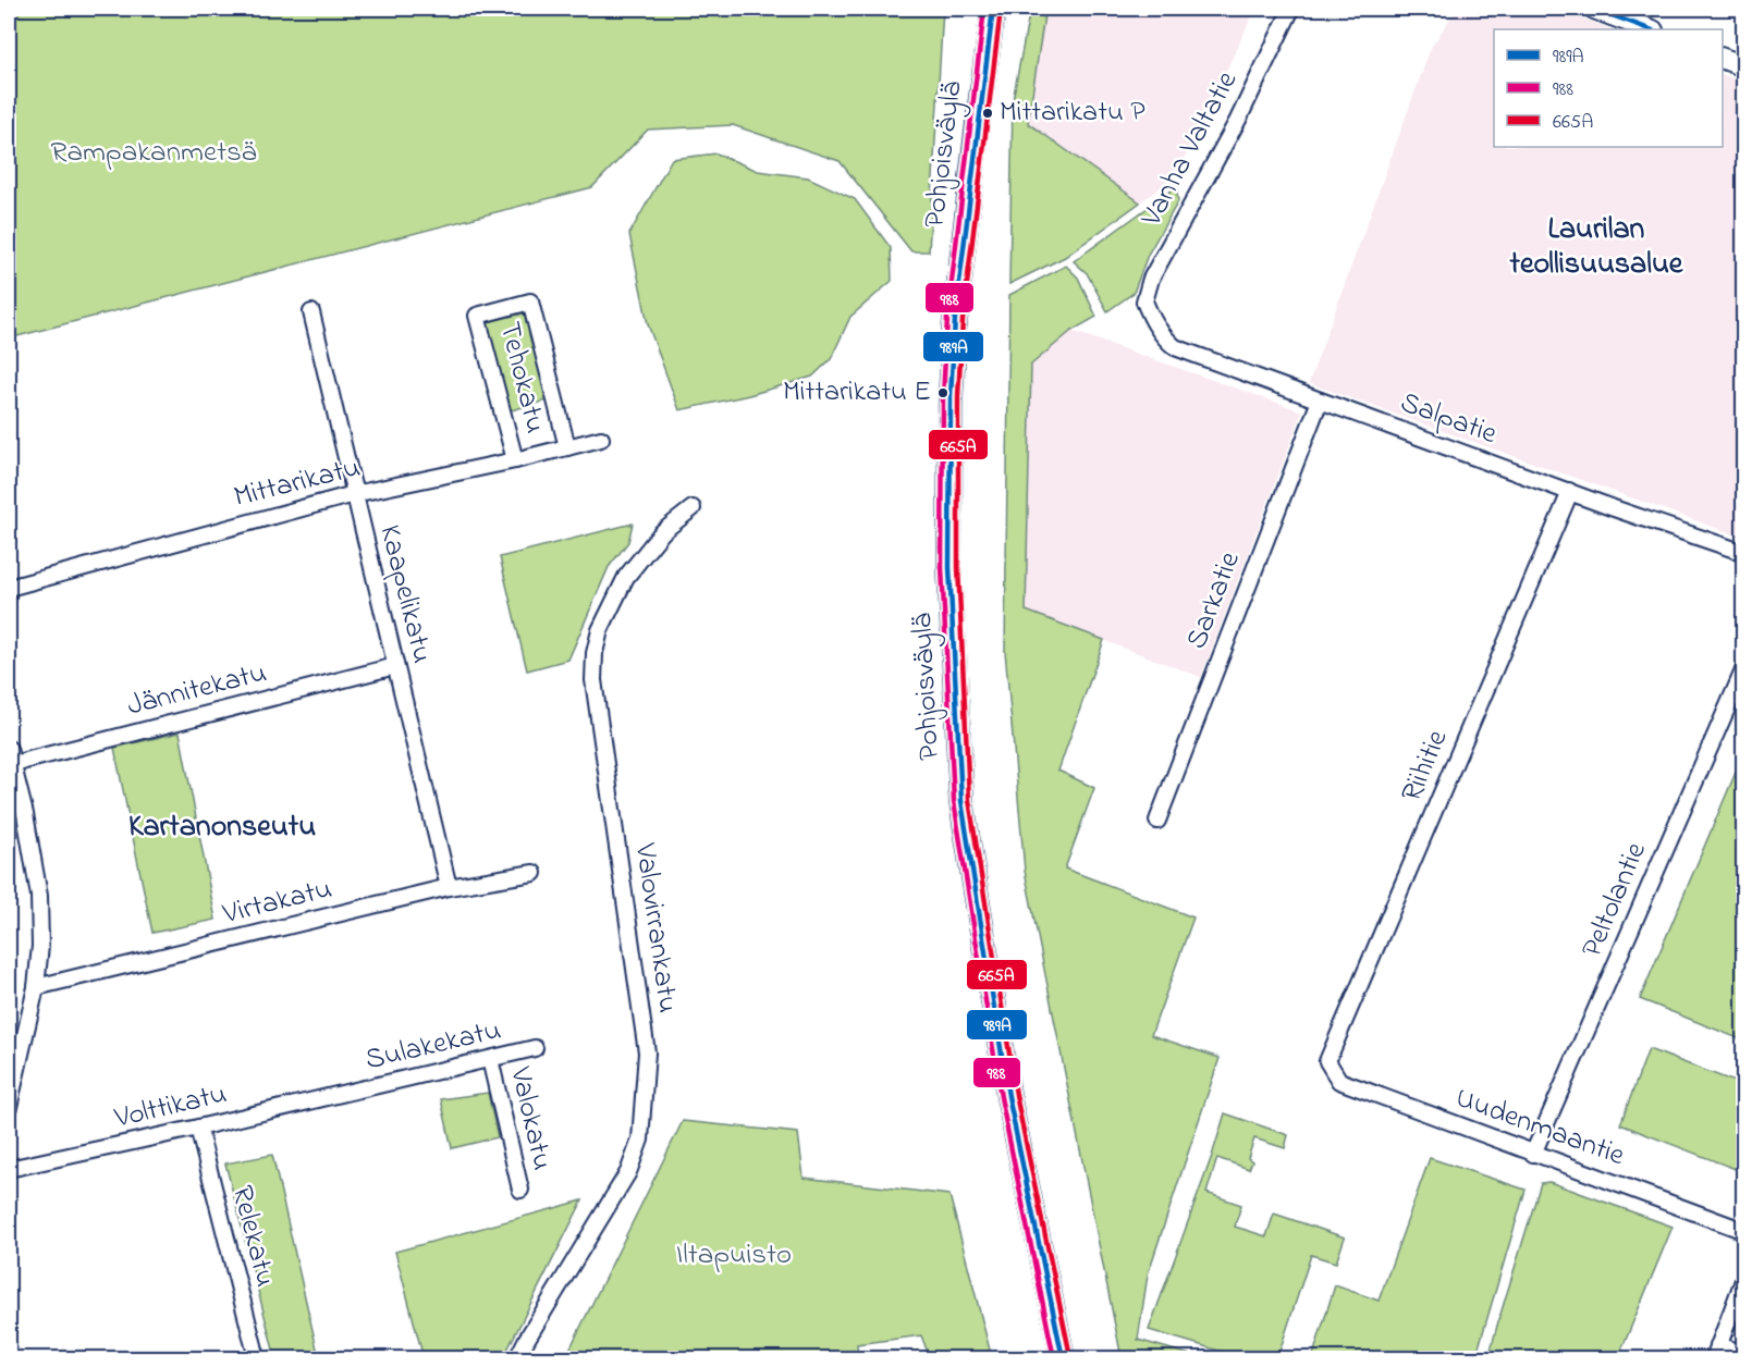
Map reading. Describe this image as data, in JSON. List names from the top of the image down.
{
  "streets": {
    "main road": ["Pohjoisväylä"],
    "street": [
      "Vanha Valtatie",
      "Tehokatu",
      "Salpatie",
      "Mittarikatu",
      "Kaapelikatu",
      "Sarkatie",
      "Jännitekatu",
      "Riihitie",
      "Peltolantie",
      "Virtakatu",
      "Valovirrankatu",
      "Sulakekatu",
      "Volttikatu",
      "Valokatu",
      "Uudenmaantie",
      "Relekatu"
    ]
  },
  "crossings": [
    ["Vanha Valtatie", "Salpatie"],
    ["Tehokatu", "Mittarikatu"],
    ["Salpatie", "Sarkatie"],
    ["Salpatie", "Riihitie"],
    ["Mittarikatu", "Kaapelikatu"],
    ["Kaapelikatu", "Jännitekatu"],
    ["Kaapelikatu", "Virtakatu"],
    ["Riihitie", "Uudenmaantie"],
    ["Peltolantie", "Uudenmaantie"],
    ["Sulakekatu", "Volttikatu"],
    ["Sulakekatu", "Valokatu"],
    ["Volttikatu", "Relekatu"]
  ],
  "districts": ["Laurilan teollisuusalue", "Kartanonseutu"],
  "parks": ["Rampakanmetsä", "Iltapuisto"],
  "places": ["Mittarikatu P", "Mittarikatu E"],
  "lines": ["transit line 989A", "transit line 988", "transit line 665A"],
  "legend": ["989A", "988", "665A"]
}
